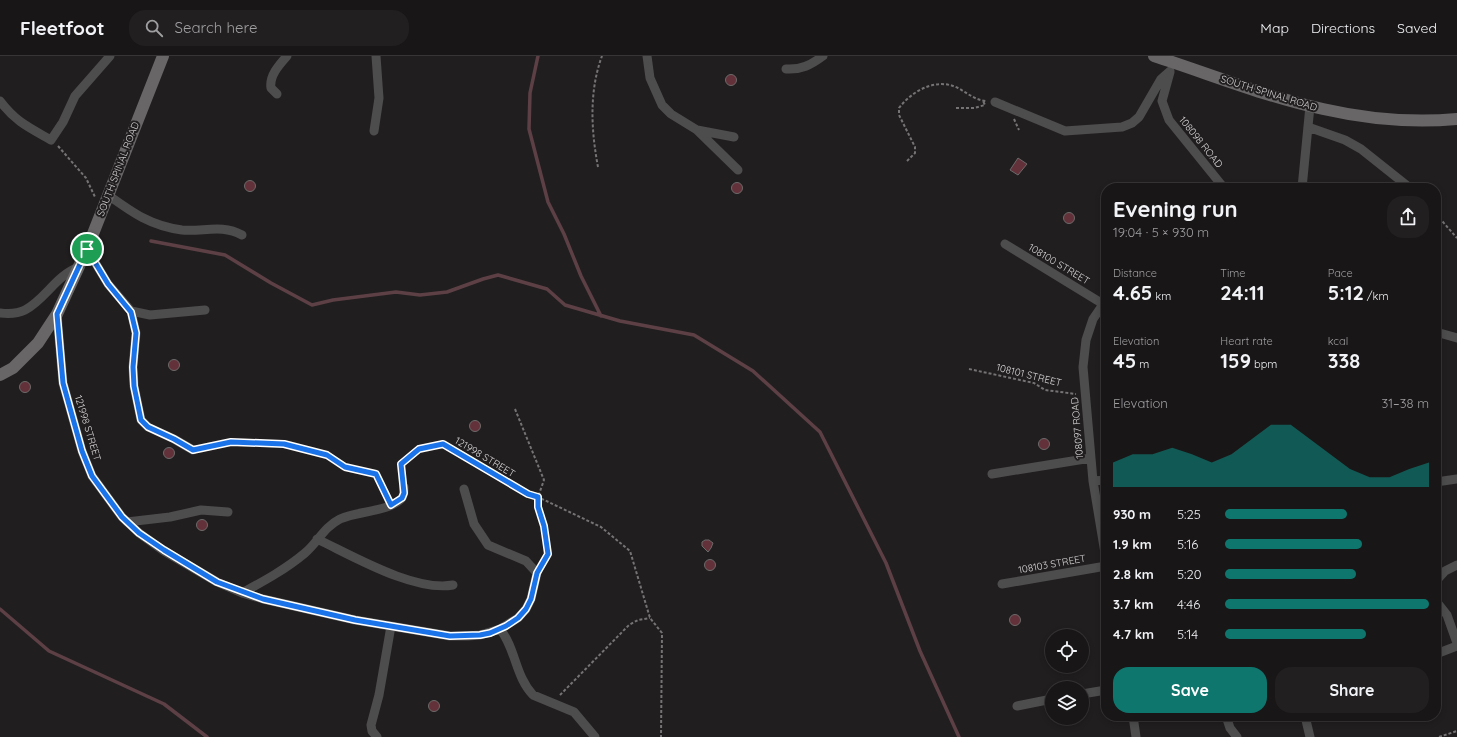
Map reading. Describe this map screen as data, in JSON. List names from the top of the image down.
{
  "streets": {
    "street": [
      "SOUTH SPINAL ROAD",
      "108098 ROAD",
      "108100 STREET",
      "121998 STREET",
      "108097 ROAD",
      "108103 STREET"
    ],
    "path": ["108101 STREET"]
  },
  "crossings": [
    ["SOUTH SPINAL ROAD", "108098 ROAD"],
    ["SOUTH SPINAL ROAD", "121998 STREET"],
    ["108101 STREET", "108097 ROAD"]
  ],
  "page": {
    "header": "Fleetfoot",
    "search": "Search here",
    "nav": ["Map", "Directions", "Saved"],
    "heading": ["Evening run", "19:04 · 5 × 930 m"],
    "stats": [
      ["Distance", "4.65 km"],
      ["Time", "24:11"],
      ["Pace", "5:12 /km"],
      ["Elevation", "45 m"],
      ["Heart rate", "159 bpm"],
      ["kcal", "338"]
    ],
    "chart": ["Elevation", "31–38 m"],
    "list": [
      {
        "name": "930 m",
        "note": "5:25"
      },
      {
        "name": "1.9 km",
        "note": "5:16"
      },
      {
        "name": "2.8 km",
        "note": "5:20"
      },
      {
        "name": "3.7 km",
        "note": "4:46"
      },
      {
        "name": "4.7 km",
        "note": "5:14"
      }
    ],
    "buttons": ["Save", "Share"]
  }
}
